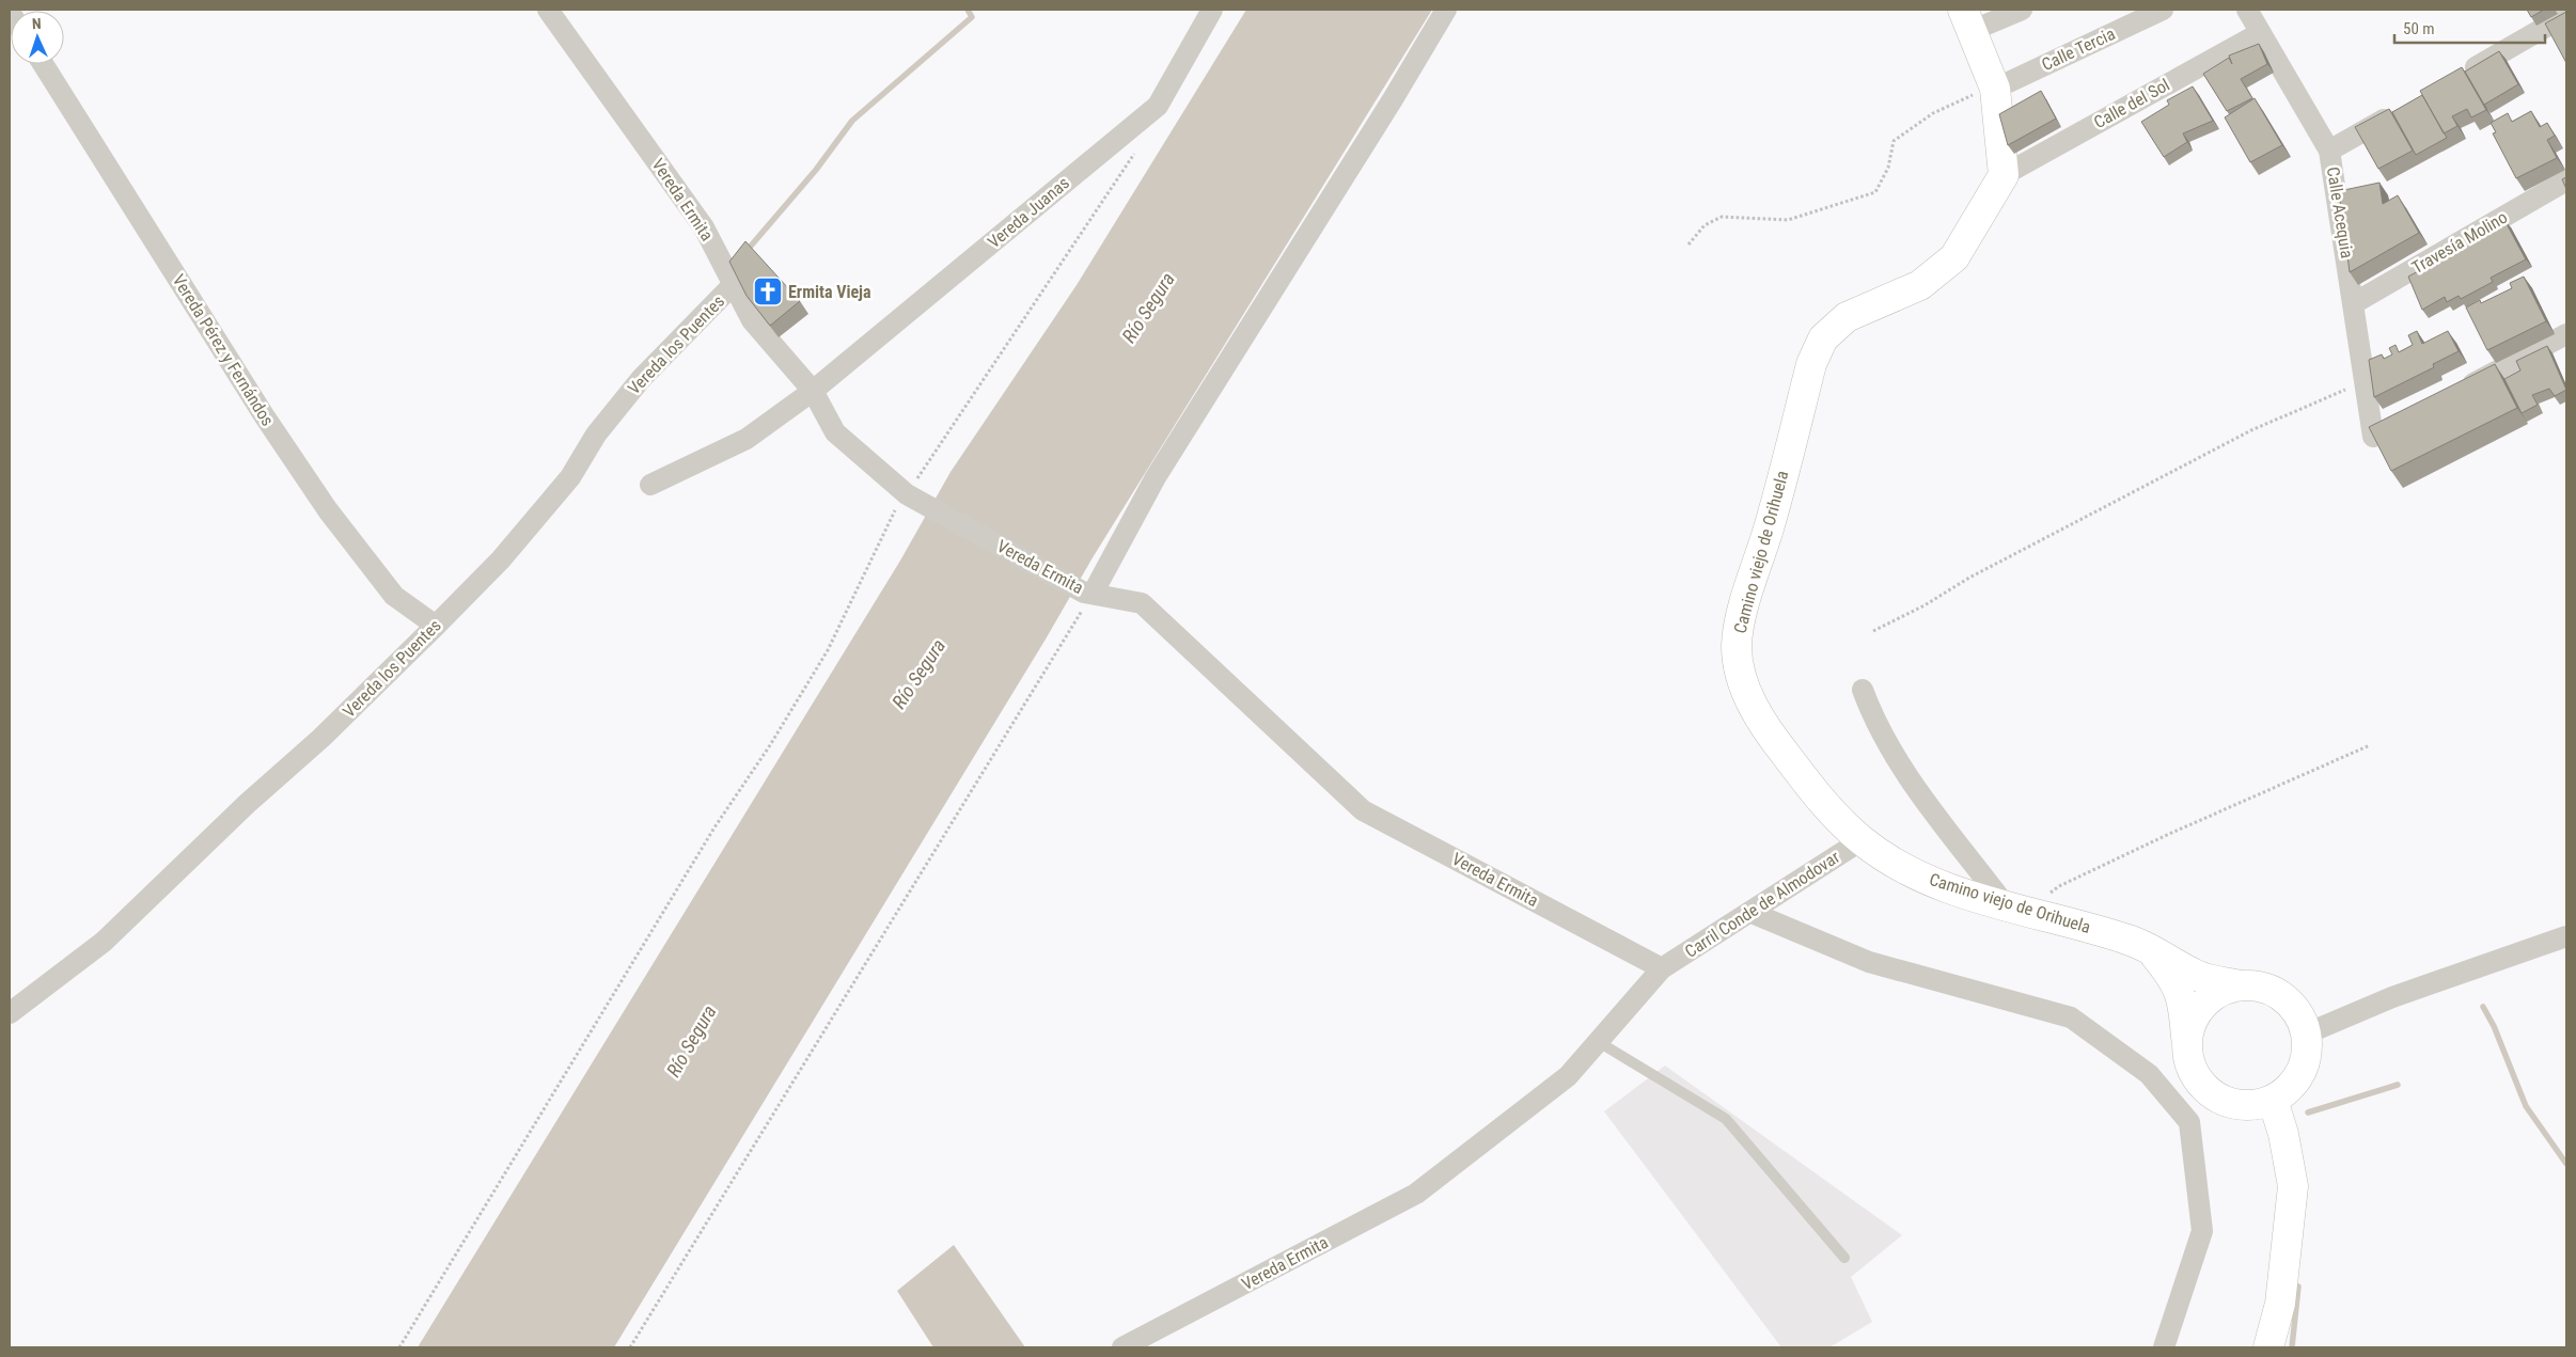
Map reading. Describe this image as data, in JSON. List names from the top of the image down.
{
  "streets": {
    "main road": ["Camino viejo de Orihuela"],
    "street": [
      "Calle Tercia",
      "Calle del Sol",
      "Vereda Ermita",
      "Vereda Juanas",
      "Calle Acequia",
      "Travesía Molino",
      "Vereda los Puentes",
      "Vereda Pérez y Fernándos",
      "Carril Conde de Almodovar"
    ]
  },
  "crossings": [
    ["Calle del Sol", "Calle Acequia"],
    ["Calle del Sol", "Camino viejo de Orihuela"],
    ["Vereda Ermita", "Vereda Juanas"],
    ["Vereda Ermita", "Vereda los Puentes"],
    ["Vereda Ermita", "Carril Conde de Almodovar"],
    ["Calle Acequia", "Travesía Molino"],
    ["Vereda los Puentes", "Vereda Pérez y Fernándos"],
    ["Camino viejo de Orihuela", "Carril Conde de Almodovar"]
  ],
  "water": ["Río Segura"],
  "places": {
    "church": ["Ermita Vieja"]
  },
  "scale_bar": "50 m",
  "north": "top"
}
